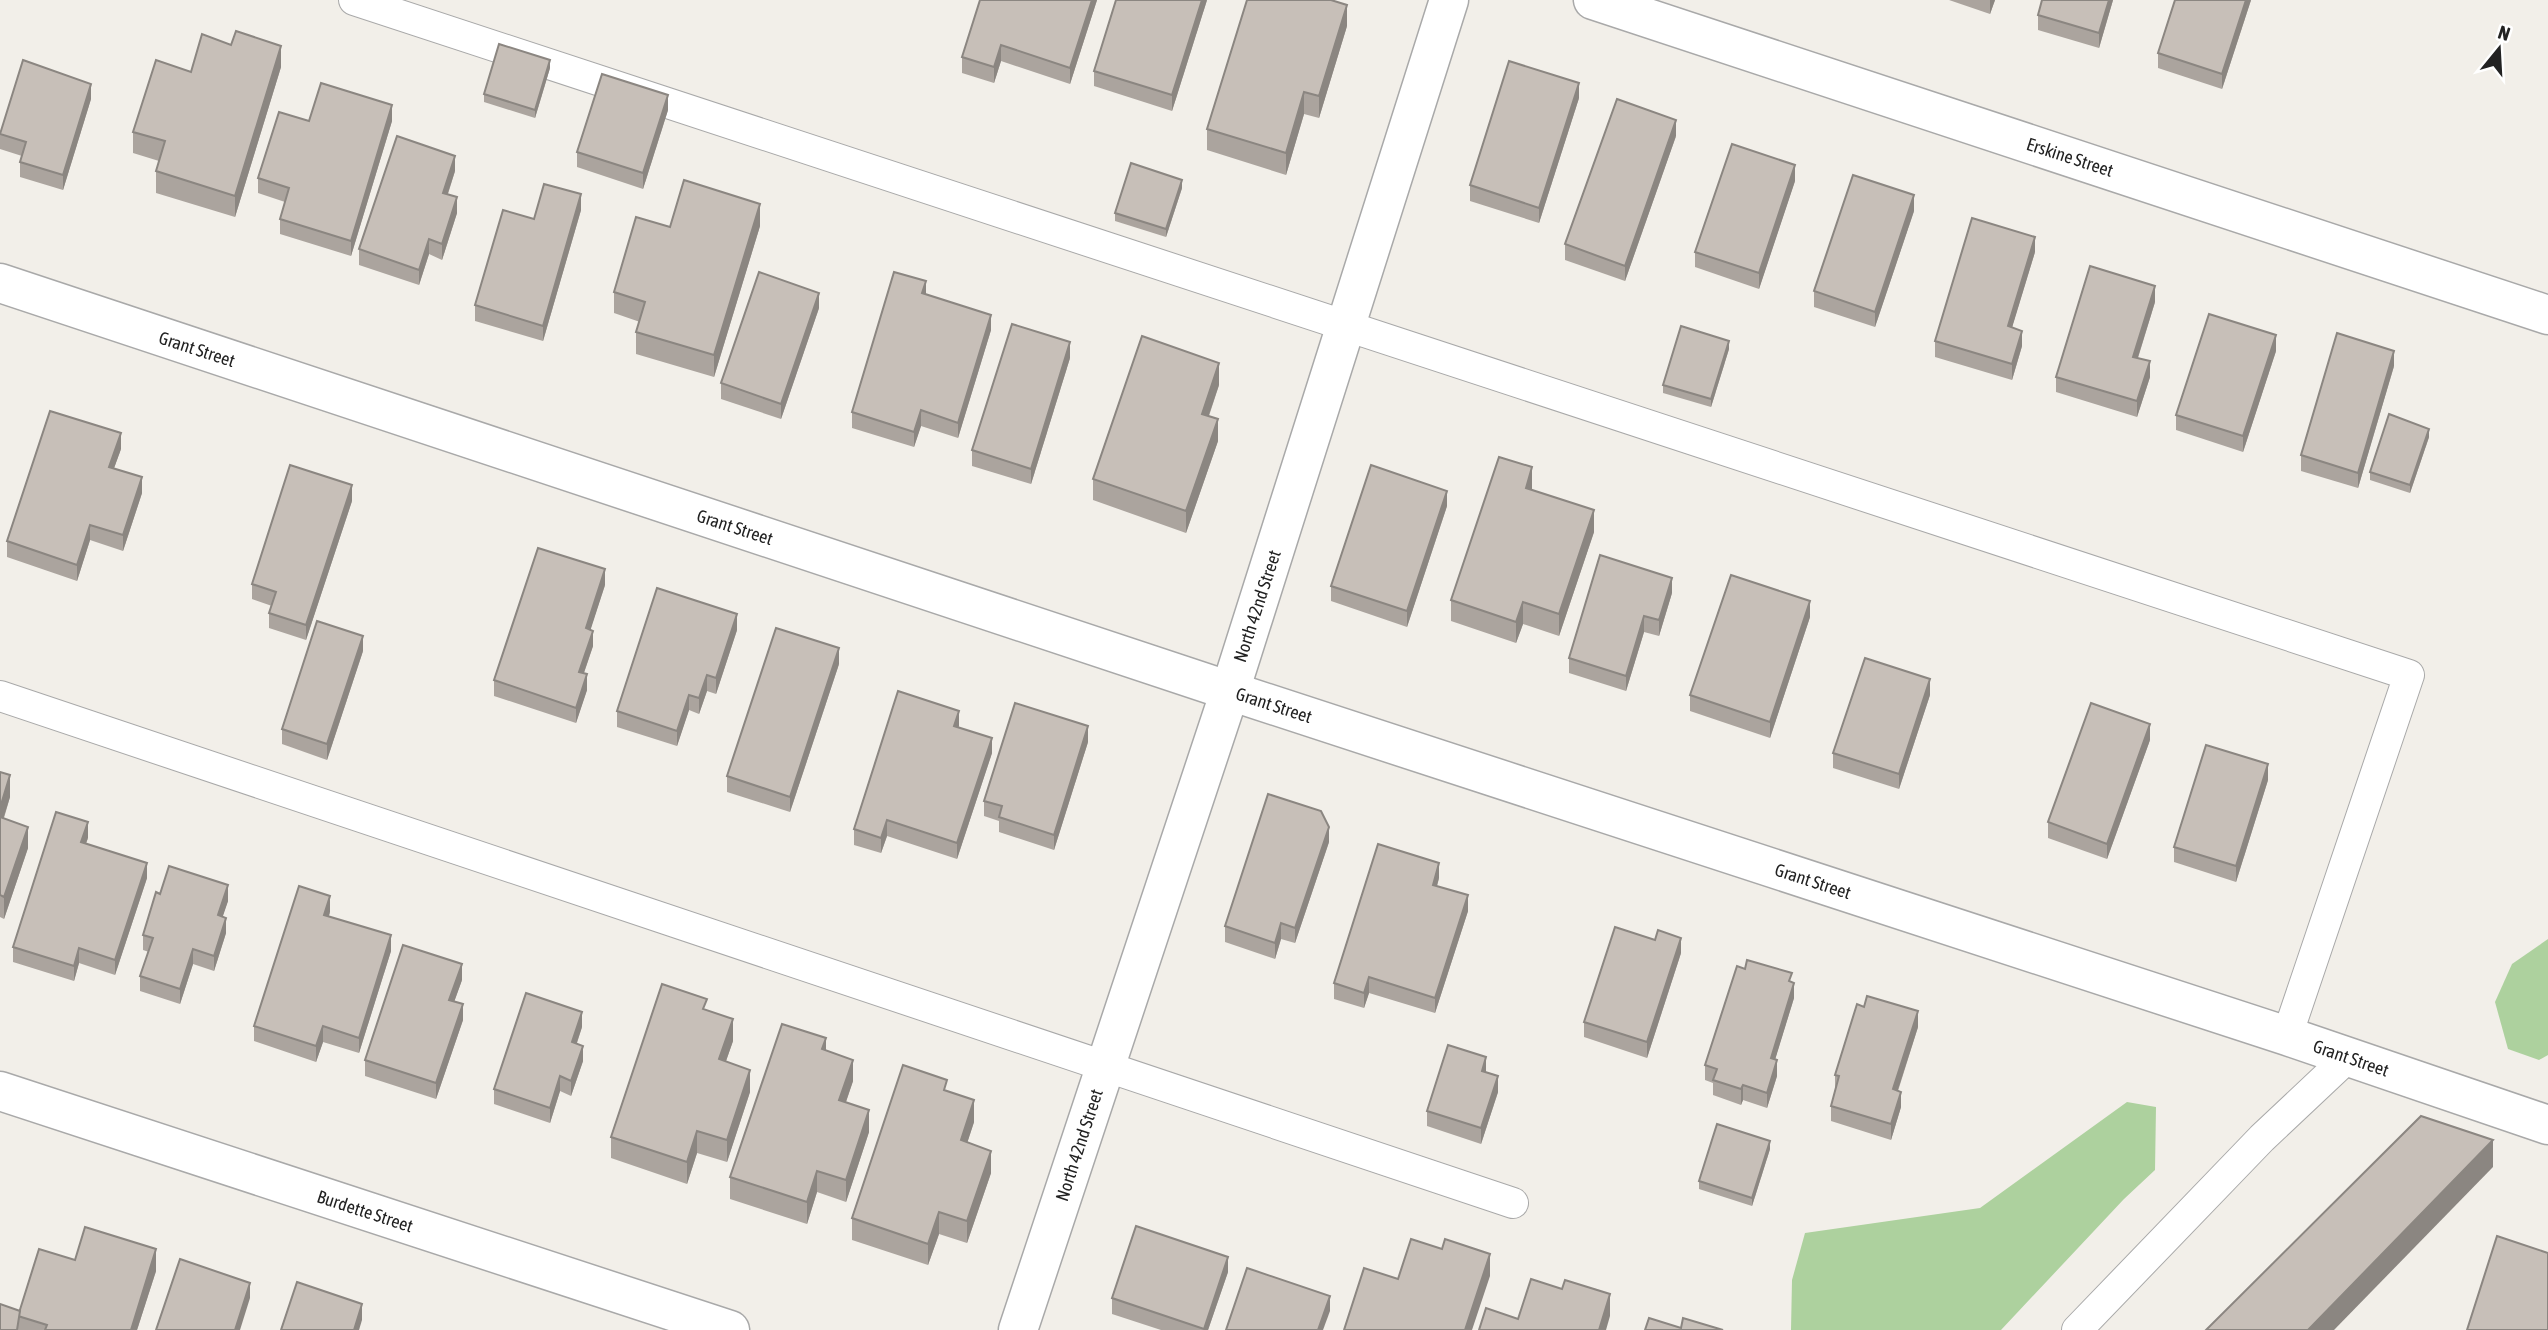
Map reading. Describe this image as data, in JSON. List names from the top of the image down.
{
  "streets": {
    "street": [
      "Erskine Street",
      "Grant Street",
      "North 42nd Street",
      "Burdette Street"
    ]
  },
  "crossings": [
    ["Grant Street", "North 42nd Street"]
  ],
  "north": "top"
}
